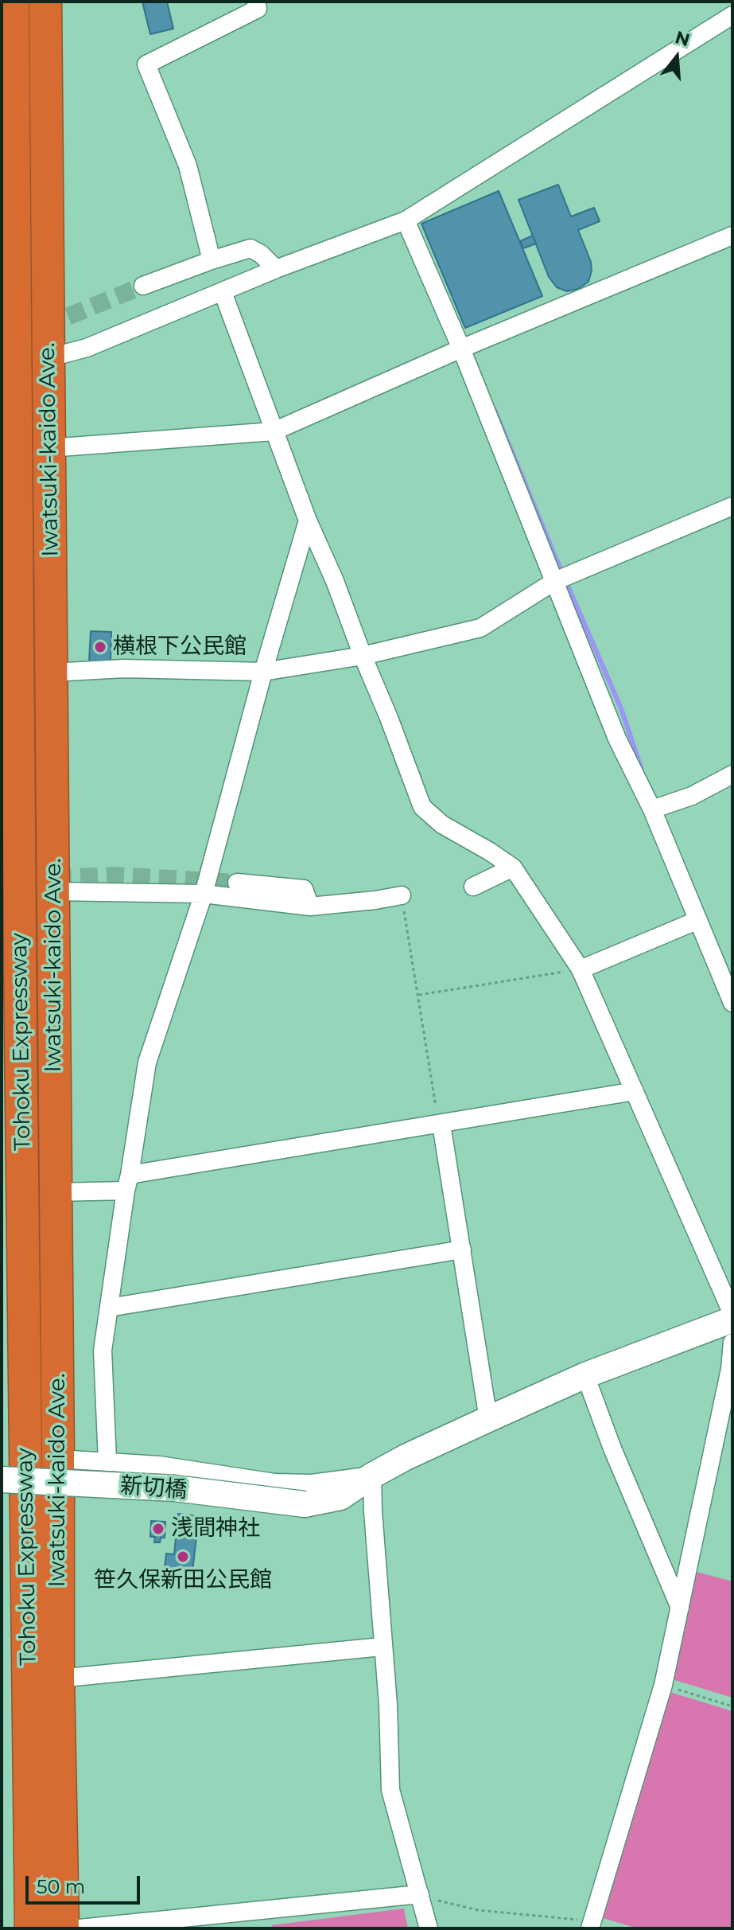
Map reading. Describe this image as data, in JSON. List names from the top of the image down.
{
  "streets": {
    "highway": ["Iwatsuki-kaido Ave.", "Tohoku Expressway"],
    "street": ["新切橋"]
  },
  "places": ["横根下公民館", "浅間神社", "笹久保新田公民館"],
  "scale_bar": "50 m",
  "north": "top"
}
